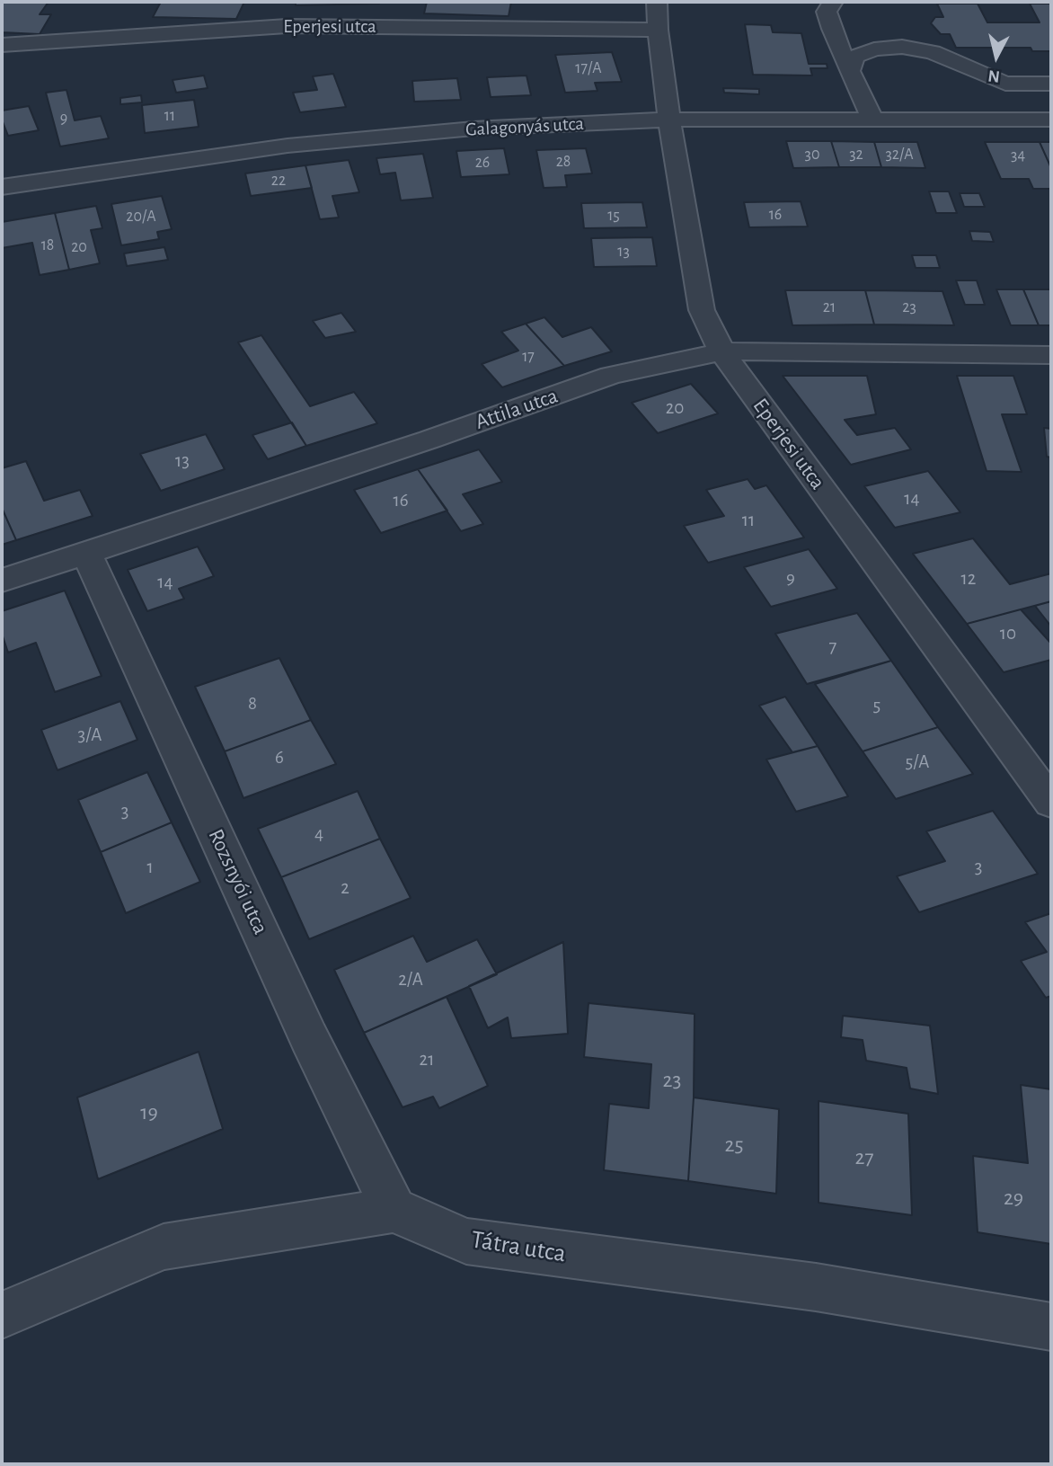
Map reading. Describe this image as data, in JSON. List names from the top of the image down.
{
  "streets": {
    "street": [
      "Eperjesi utca",
      "Galagonyás utca",
      "Attila utca",
      "Rozsnyói utca",
      "Tátra utca"
    ]
  },
  "crossings": [
    ["Eperjesi utca", "Galagonyás utca"],
    ["Eperjesi utca", "Attila utca"],
    ["Attila utca", "Rozsnyói utca"],
    ["Rozsnyói utca", "Tátra utca"]
  ],
  "house_numbers": [
    "17/A",
    "11",
    "9",
    "30",
    "32",
    "32/A",
    "34",
    "28",
    "26",
    "22",
    "16",
    "15",
    "20/A",
    "18",
    "20",
    "13",
    "21",
    "23",
    "17",
    "20",
    "13",
    "14",
    "16",
    "11",
    "9",
    "12",
    "14",
    "10",
    "7",
    "8",
    "5",
    "3/A",
    "6",
    "5/A",
    "3",
    "4",
    "1",
    "3",
    "2",
    "2/A",
    "21",
    "23",
    "19",
    "25",
    "27",
    "29"
  ],
  "north": "bottom"
}
